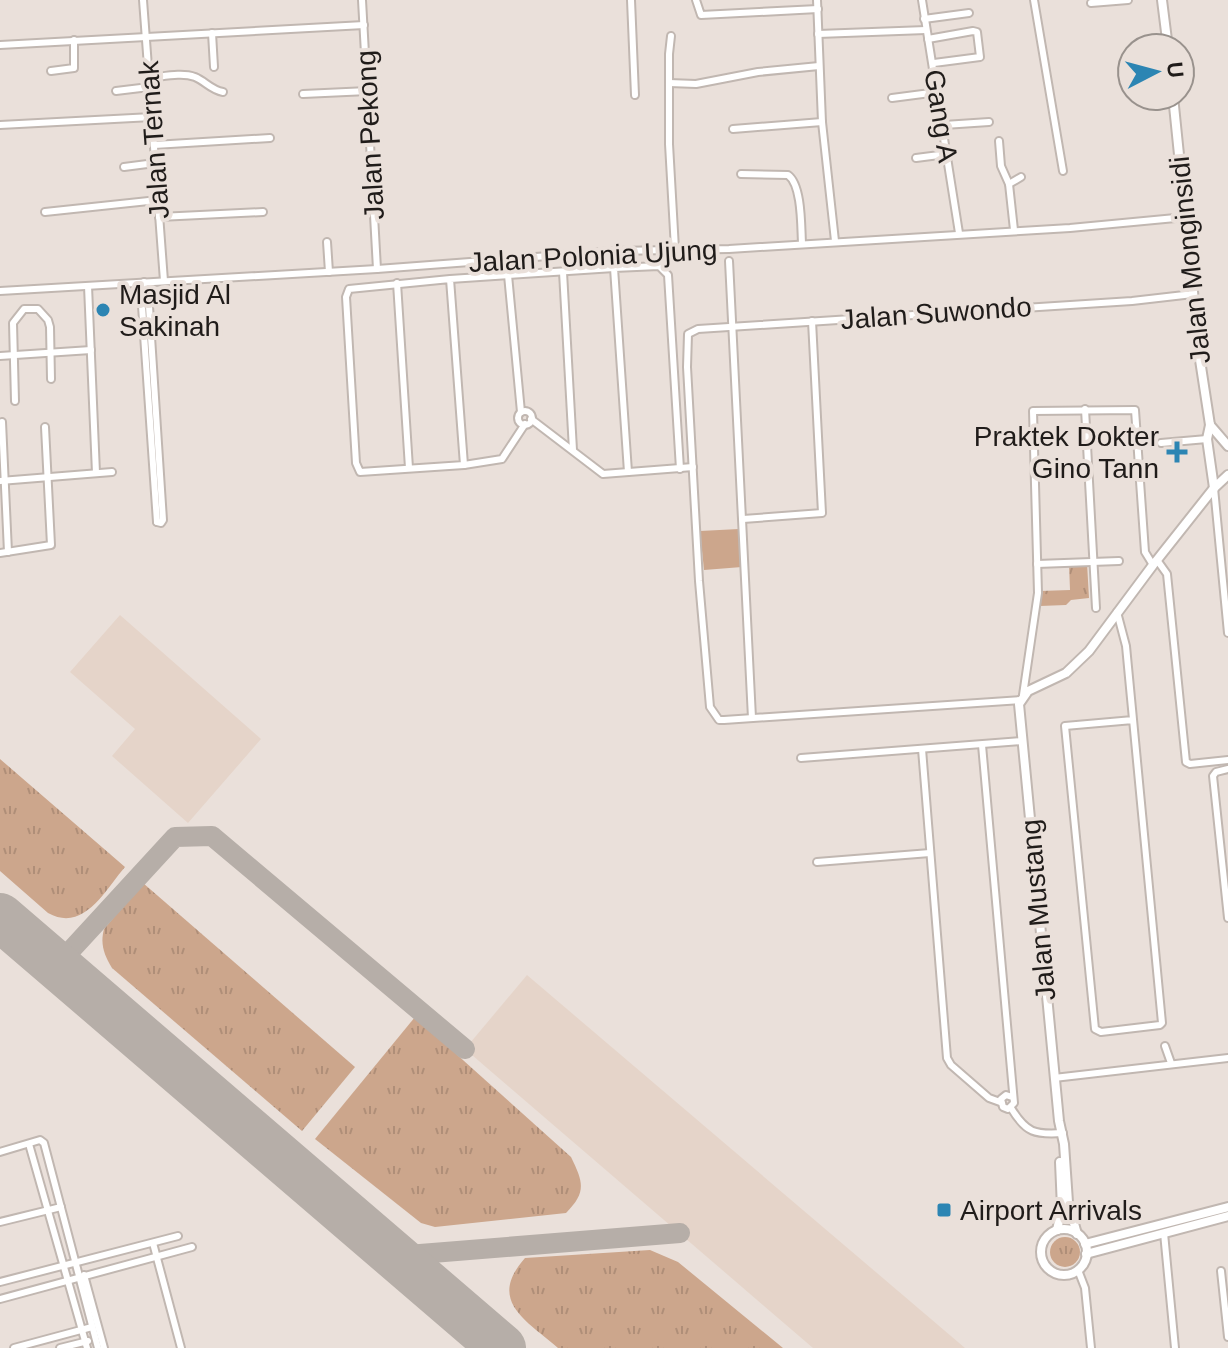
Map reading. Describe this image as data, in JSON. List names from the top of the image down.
{
  "streets": {
    "main road": ["Jalan Monginsidi", "Jalan Mustang"],
    "street": [
      "Gang A",
      "Jalan Pekong",
      "Jalan Ternak",
      "Jalan Polonia Ujung",
      "Jalan Suwondo"
    ]
  },
  "crossings": [
    ["Gang A", "Jalan Polonia Ujung"],
    ["Jalan Pekong", "Jalan Polonia Ujung"],
    ["Jalan Ternak", "Jalan Polonia Ujung"],
    ["Jalan Polonia Ujung", "Jalan Monginsidi"],
    ["Jalan Monginsidi", "Jalan Suwondo"]
  ],
  "places": {
    "other": ["Masjid Al Sakinah"],
    "health": ["Praktek Dokter Gino Tann"],
    "transit": ["Airport Arrivals"]
  },
  "north": "right"
}
